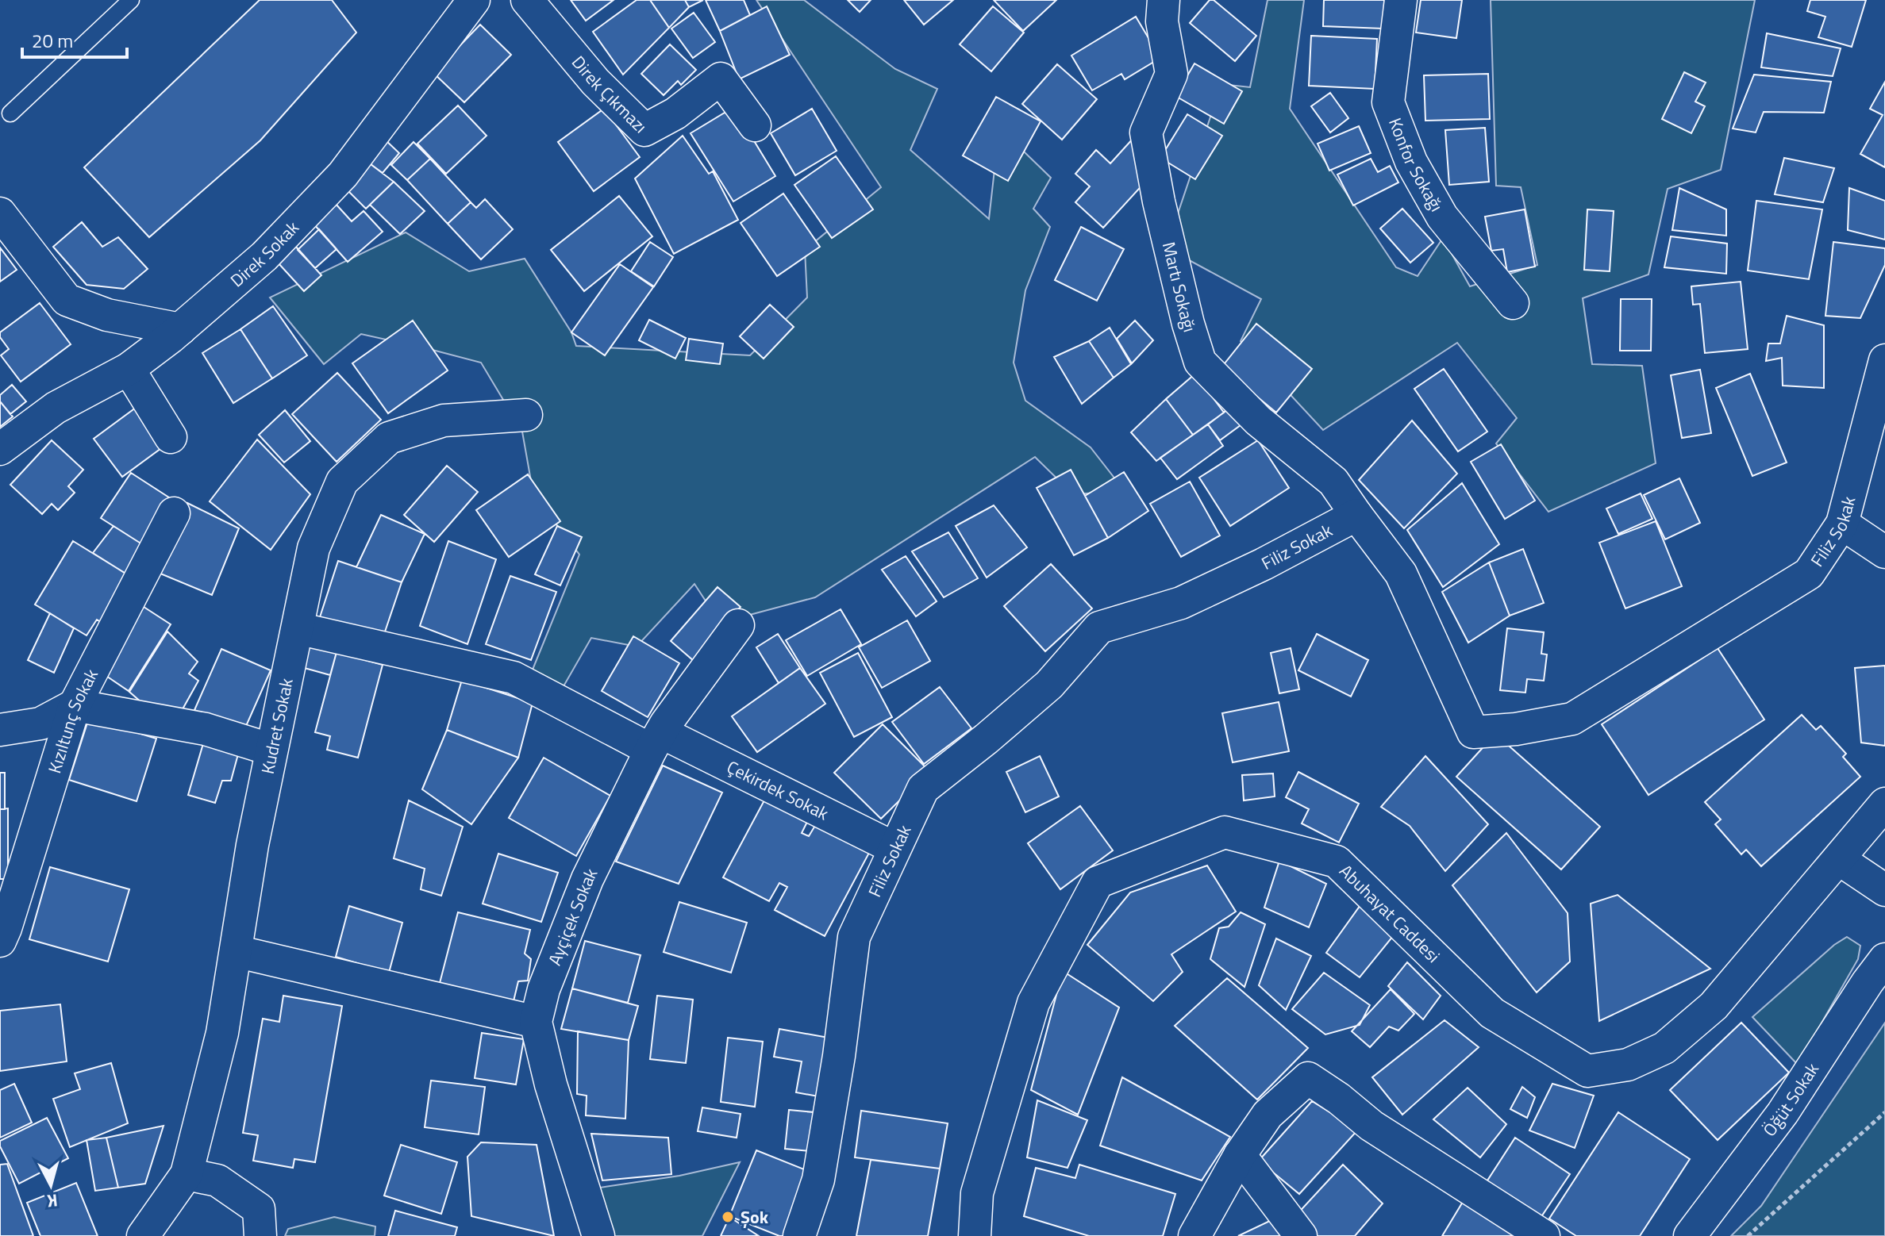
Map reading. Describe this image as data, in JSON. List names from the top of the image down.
{
  "streets": {
    "street": [
      "Direk Çıkmazı",
      "Konfor Sokağı",
      "Direk Sokak",
      "Martı Sokağı",
      "Filiz Sokak",
      "Kızıltunç Sokak",
      "Kudret Sokak",
      "Çekirdek Sokak",
      "Abuhayat Caddesi",
      "Ayçiçek Sokak",
      "Öğüt Sokak"
    ]
  },
  "crossings": [
    ["Martı Sokağı", "Filiz Sokak"],
    ["Filiz Sokak", "Çekirdek Sokak"],
    ["Kudret Sokak", "Çekirdek Sokak"],
    ["Çekirdek Sokak", "Ayçiçek Sokak"]
  ],
  "places": ["Şok"],
  "scale_bar": "20 m",
  "north": "bottom"
}
